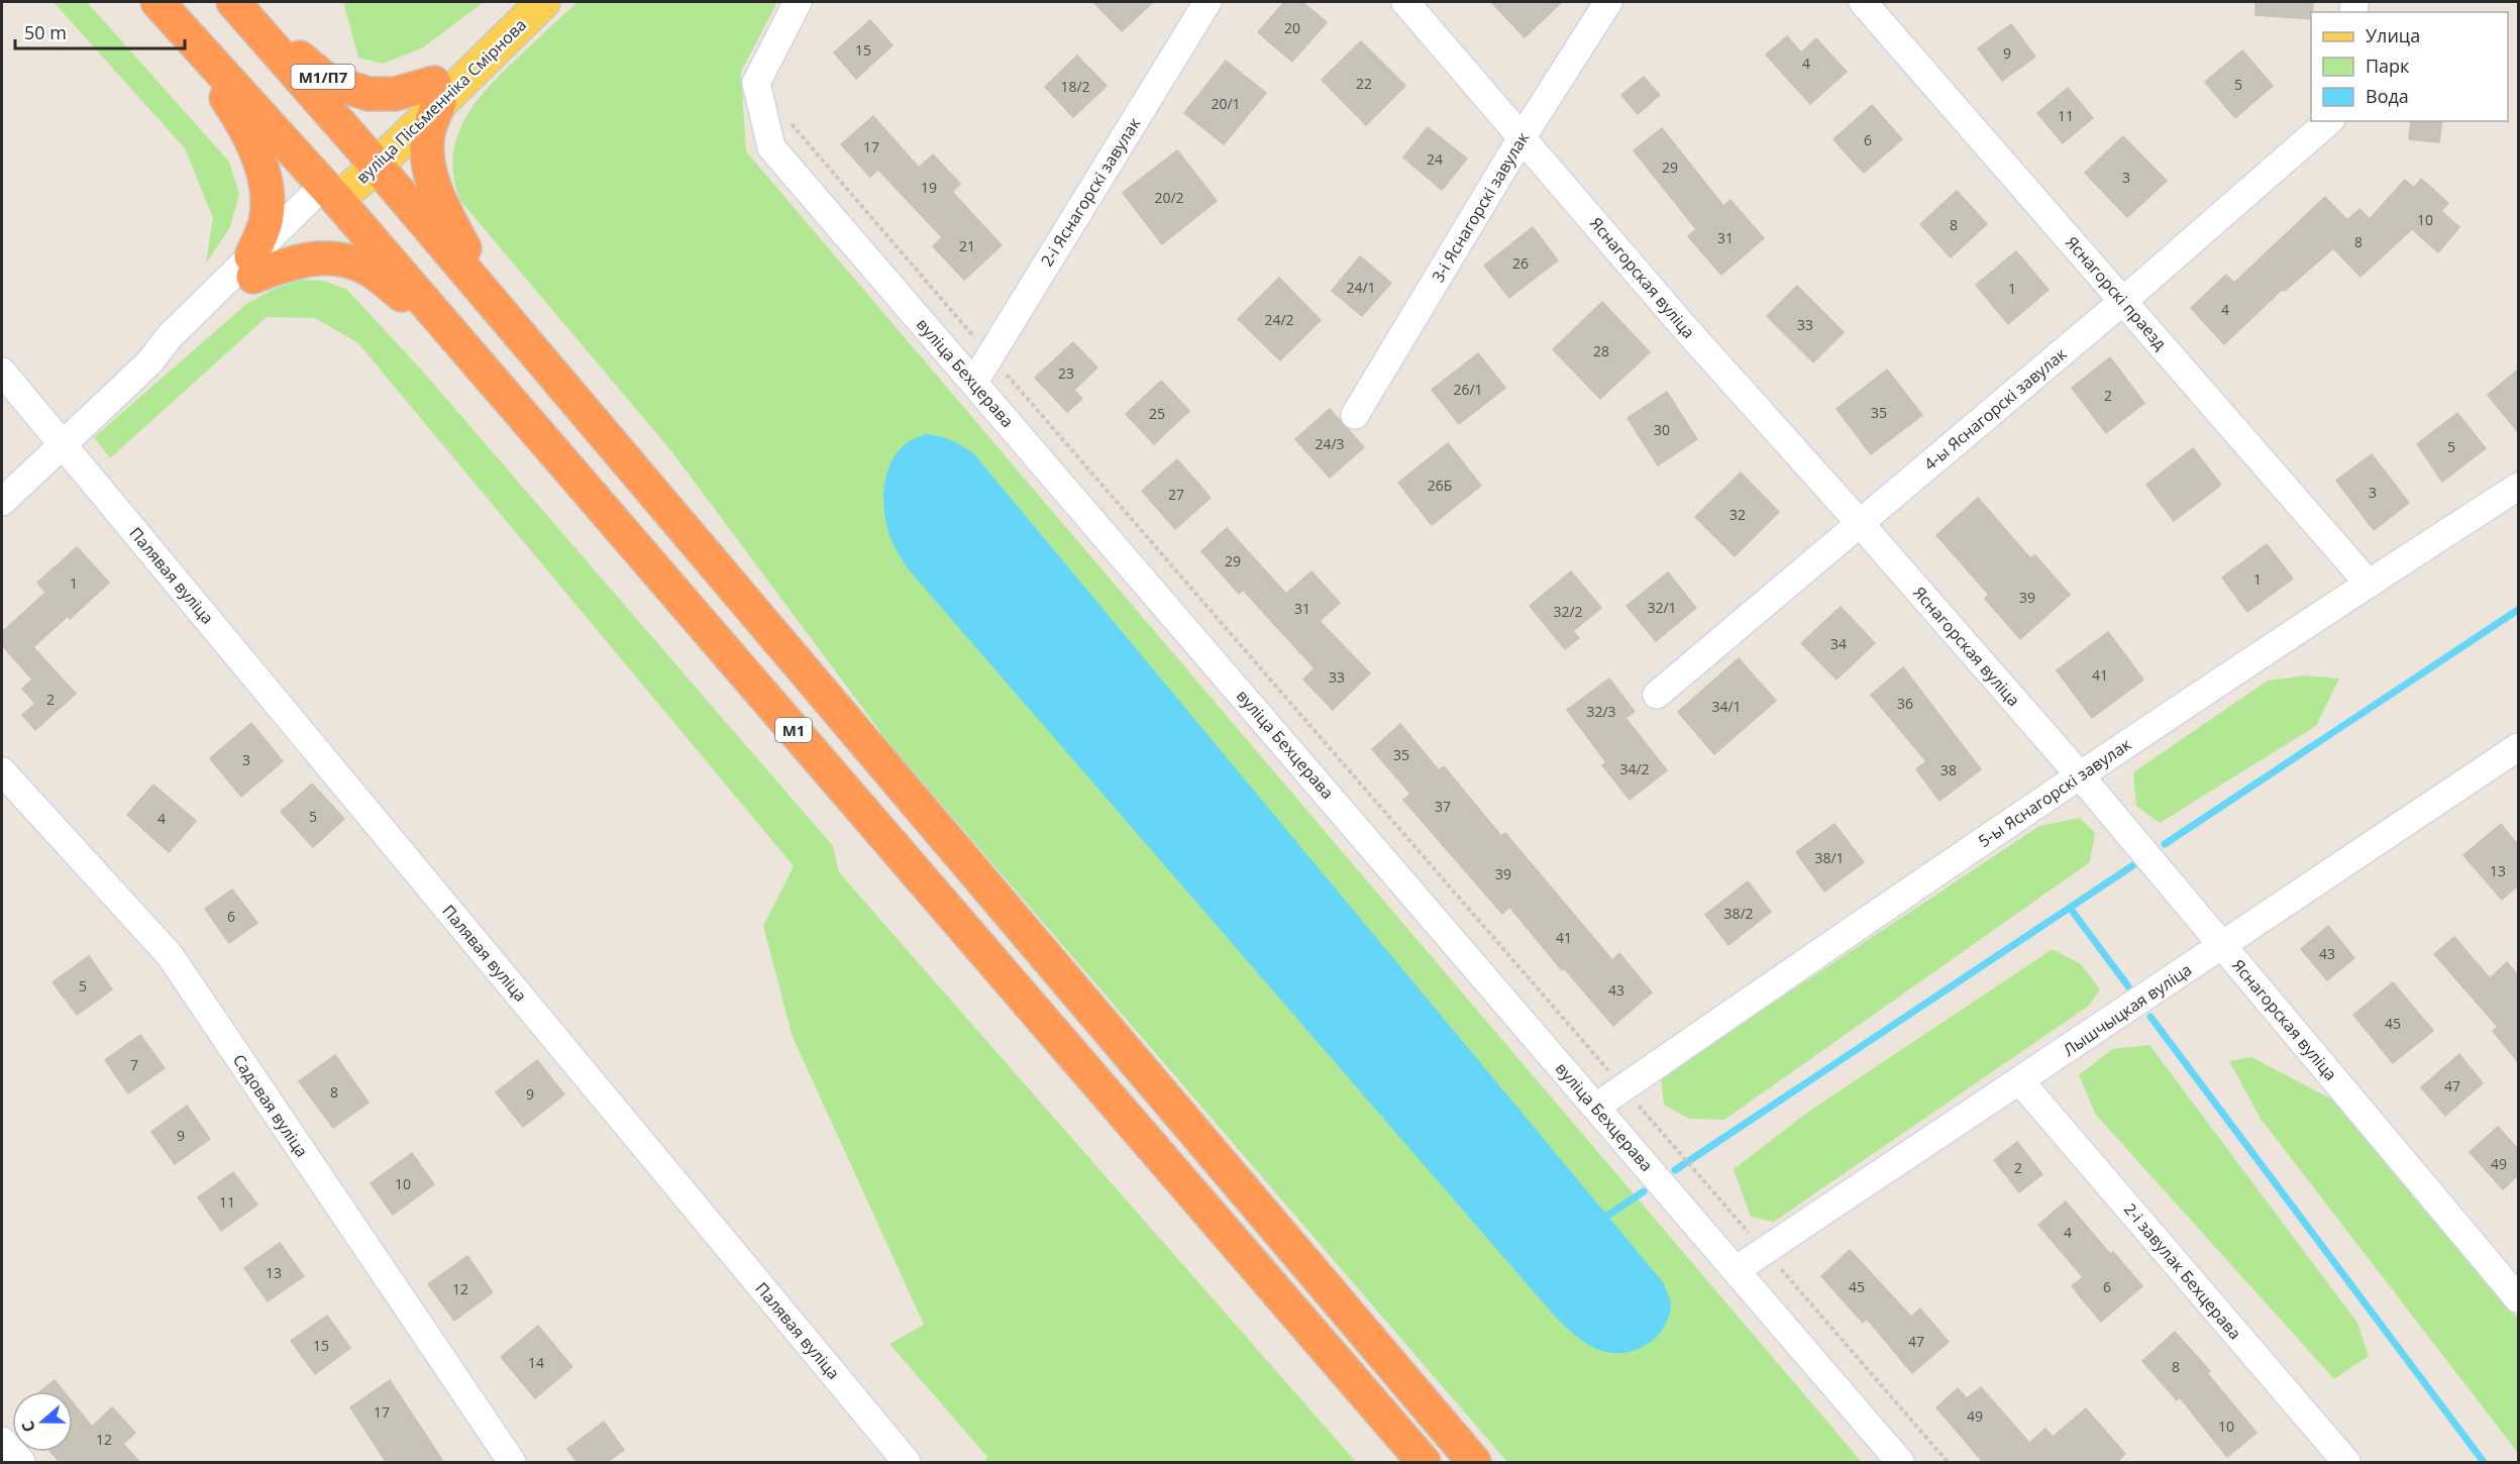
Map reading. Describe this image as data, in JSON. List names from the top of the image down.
{
  "streets": {
    "highway": ["М1/П7", "М1"],
    "main road": ["вуліца Пісьменніка Смірнова"],
    "street": [
      "2-і Яснагорскі завулак",
      "3-і Яснагорскі завулак",
      "Яснагорская вуліца",
      "Яснагорскі праезд",
      "вуліца Бехцерава",
      "4-ы Яснагорскі завулак",
      "Палявая вуліца",
      "5-ы Яснагорскі завулак",
      "Лышчыцкая вуліца",
      "Садовая вуліца",
      "2-і завулак Бехцерава"
    ]
  },
  "crossings": [
    ["М1/П7", "вуліца Пісьменніка Смірнова"],
    ["М1/П7", "М1"],
    ["вуліца Пісьменніка Смірнова", "М1"],
    ["2-і Яснагорскі завулак", "вуліца Бехцерава"],
    ["3-і Яснагорскі завулак", "Яснагорская вуліца"],
    ["Яснагорская вуліца", "4-ы Яснагорскі завулак"],
    ["Яснагорская вуліца", "5-ы Яснагорскі завулак"],
    ["Яснагорская вуліца", "Лышчыцкая вуліца"],
    ["Яснагорскі праезд", "4-ы Яснагорскі завулак"],
    ["Яснагорскі праезд", "5-ы Яснагорскі завулак"],
    ["вуліца Бехцерава", "5-ы Яснагорскі завулак"],
    ["вуліца Бехцерава", "Лышчыцкая вуліца"],
    ["Лышчыцкая вуліца", "2-і завулак Бехцерава"]
  ],
  "house_numbers": [
    "20",
    "15",
    "9",
    "4",
    "22",
    "5",
    "18/2",
    "20/1",
    "11",
    "6",
    "17",
    "24",
    "29",
    "3",
    "19",
    "20/2",
    "10",
    "8",
    "31",
    "8",
    "21",
    "26",
    "24/1",
    "1",
    "4",
    "24/2",
    "33",
    "28",
    "23",
    "26/1",
    "2",
    "35",
    "25",
    "30",
    "24/3",
    "5",
    "26Б",
    "3",
    "27",
    "32",
    "29",
    "1",
    "1",
    "39",
    "32/1",
    "31",
    "32/2",
    "34",
    "41",
    "33",
    "2",
    "36",
    "34/1",
    "32/3",
    "35",
    "3",
    "34/2",
    "38",
    "37",
    "5",
    "4",
    "38/1",
    "13",
    "39",
    "38/2",
    "6",
    "41",
    "43",
    "5",
    "43",
    "45",
    "7",
    "47",
    "8",
    "9",
    "9",
    "49",
    "2",
    "10",
    "11",
    "4",
    "13",
    "45",
    "6",
    "12",
    "47",
    "15",
    "14",
    "8",
    "17",
    "49",
    "10",
    "12"
  ],
  "legend": ["Улица", "Парк", "Вода"],
  "scale_bar": "50 m",
  "north": "left"
}
